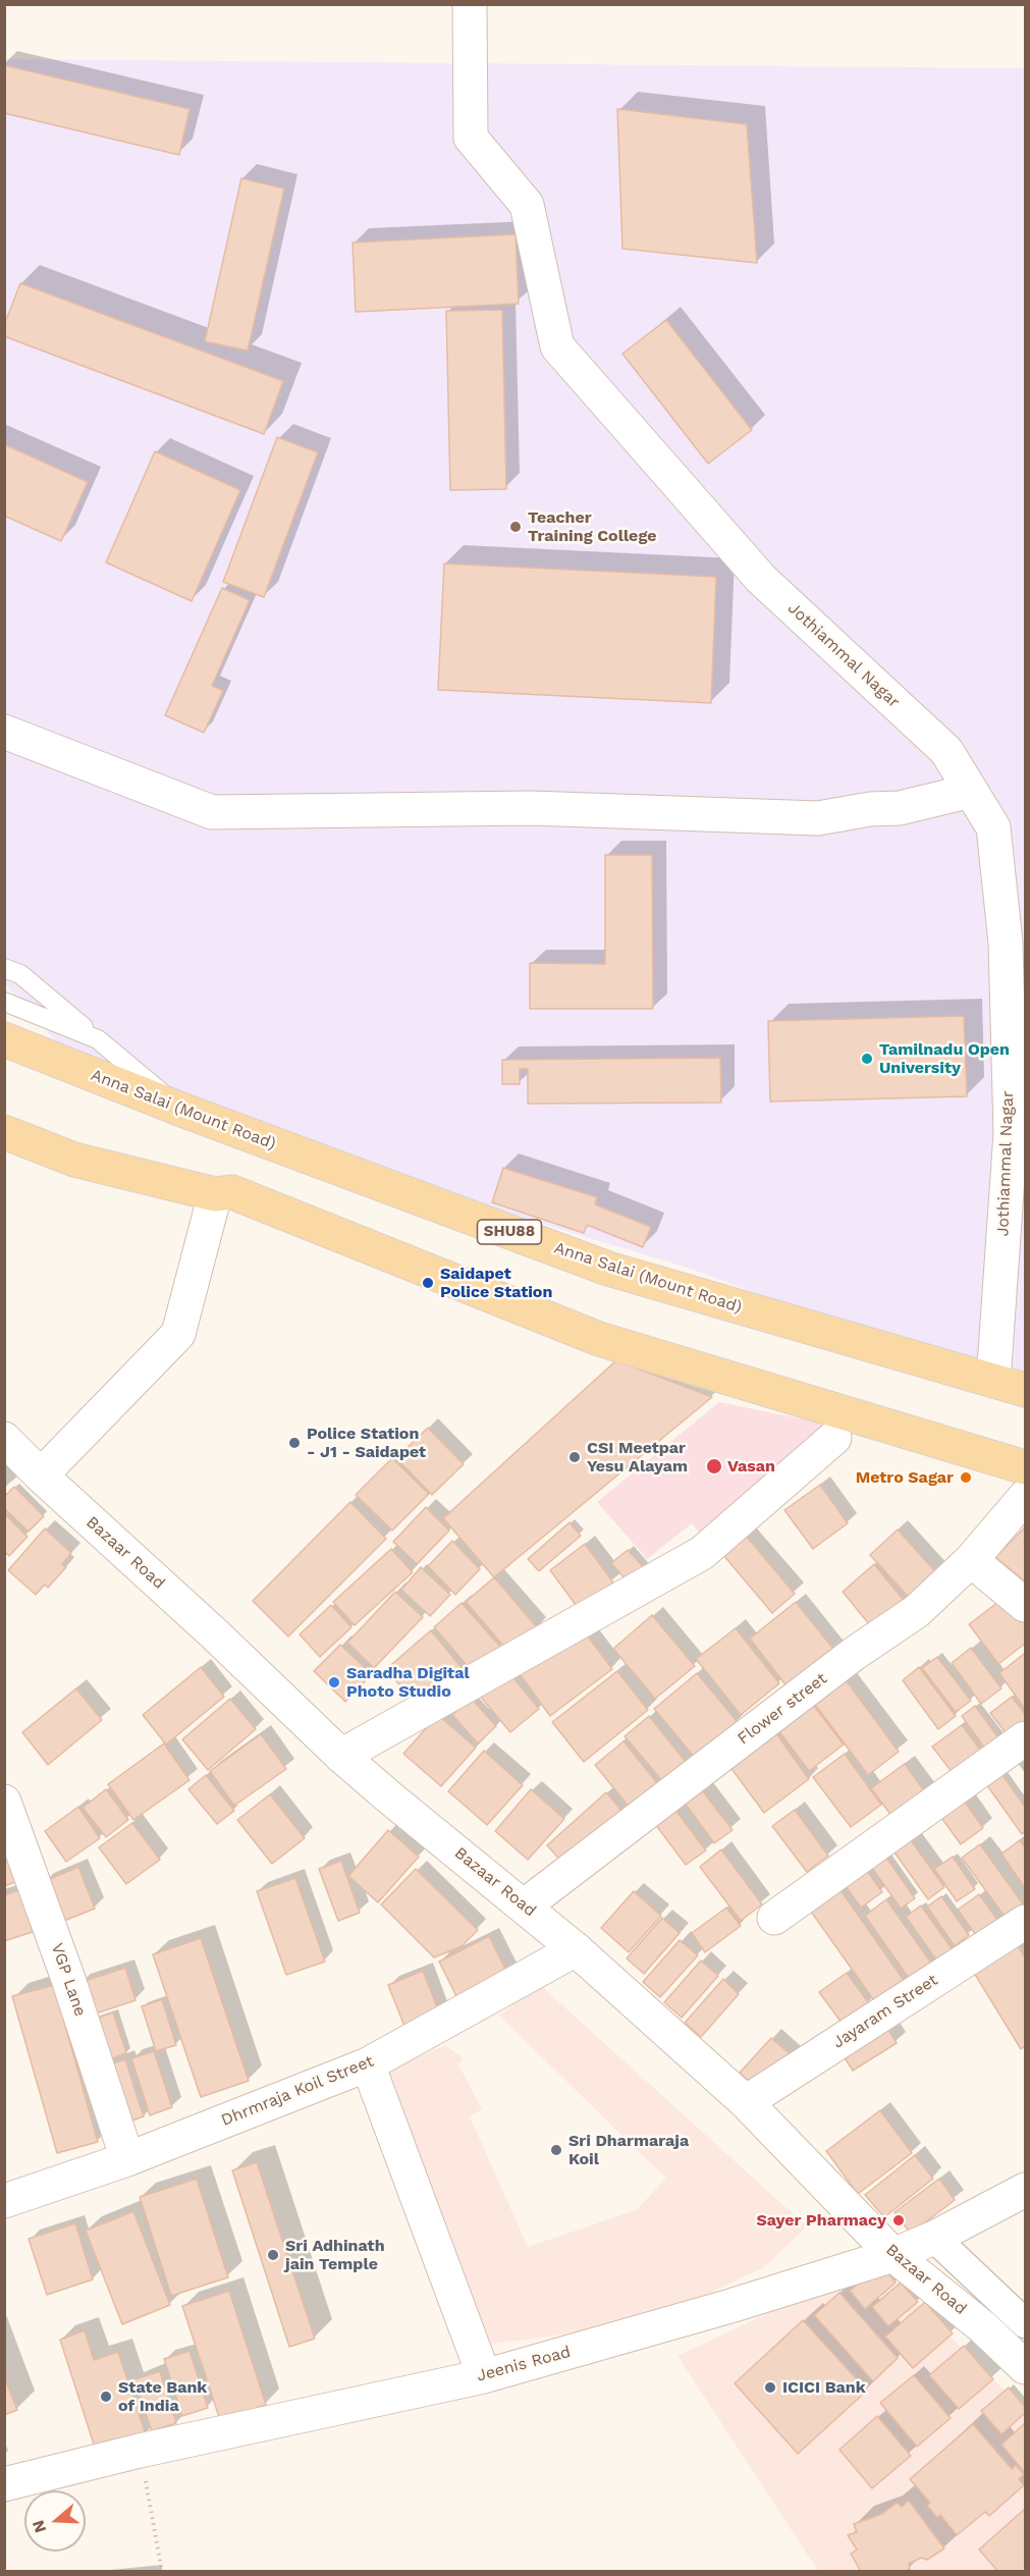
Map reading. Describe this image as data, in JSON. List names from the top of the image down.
{
  "streets": {
    "main road": ["Anna Salai (Mount Road)", "SHU88"],
    "street": [
      "Jothiammal Nagar",
      "Bazaar Road",
      "Flower street",
      "VGP Lane",
      "Jayaram Street",
      "Dhrmraja Koil Street",
      "Jeenis Road"
    ]
  },
  "crossings": [
    ["Jothiammal Nagar", "Anna Salai (Mount Road)"],
    ["Bazaar Road", "Flower street"],
    ["Bazaar Road", "Jayaram Street"],
    ["Bazaar Road", "Dhrmraja Koil Street"],
    ["Bazaar Road", "Jeenis Road"],
    ["VGP Lane", "Dhrmraja Koil Street"]
  ],
  "places": [
    "Teacher Training College",
    "Tamilnadu Open University",
    "Saidapet Police Station",
    "Police Station - J1 - Saidapet",
    "CSI Meetpar Yesu Alayam",
    "Vasan",
    "Metro Sagar",
    "Saradha Digital Photo Studio",
    "Sri Dharmaraja Koil",
    "Sayer Pharmacy",
    "Sri Adhinath jain Temple",
    "ICICI Bank",
    "State Bank of India"
  ],
  "north": "left"
}
